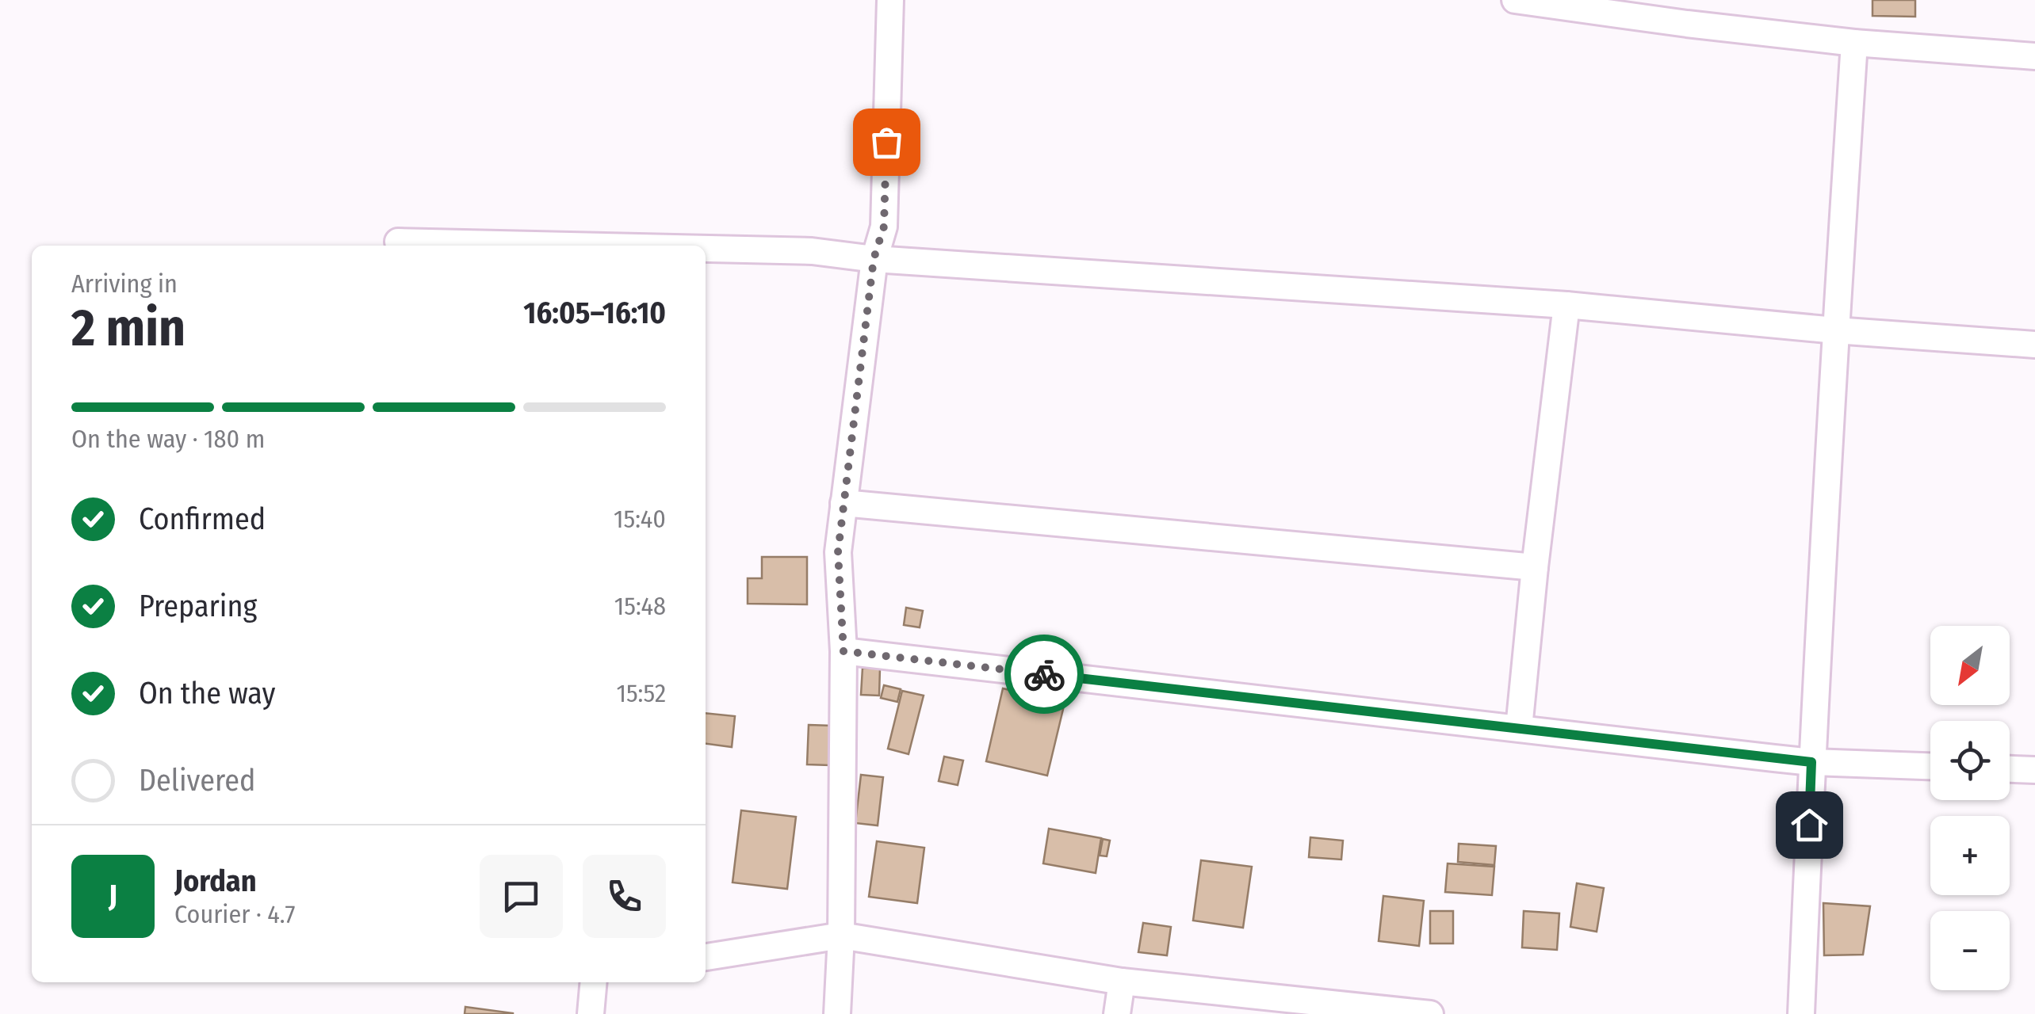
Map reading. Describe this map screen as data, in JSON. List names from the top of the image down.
{
  "north": "bottom left",
  "page": {
    "heading": ["2 min", "Arriving in", "16:05–16:10"],
    "panel": ["Jordan", "Courier · 4.7"],
    "bar": "On the way · 180 m",
    "list": [
      ["Confirmed", "15:40"],
      ["Preparing", "15:48"],
      ["On the way", "15:52"],
      "Delivered"
    ],
    "map_buttons": ["+", "−"],
    "round": "J"
  }
}
